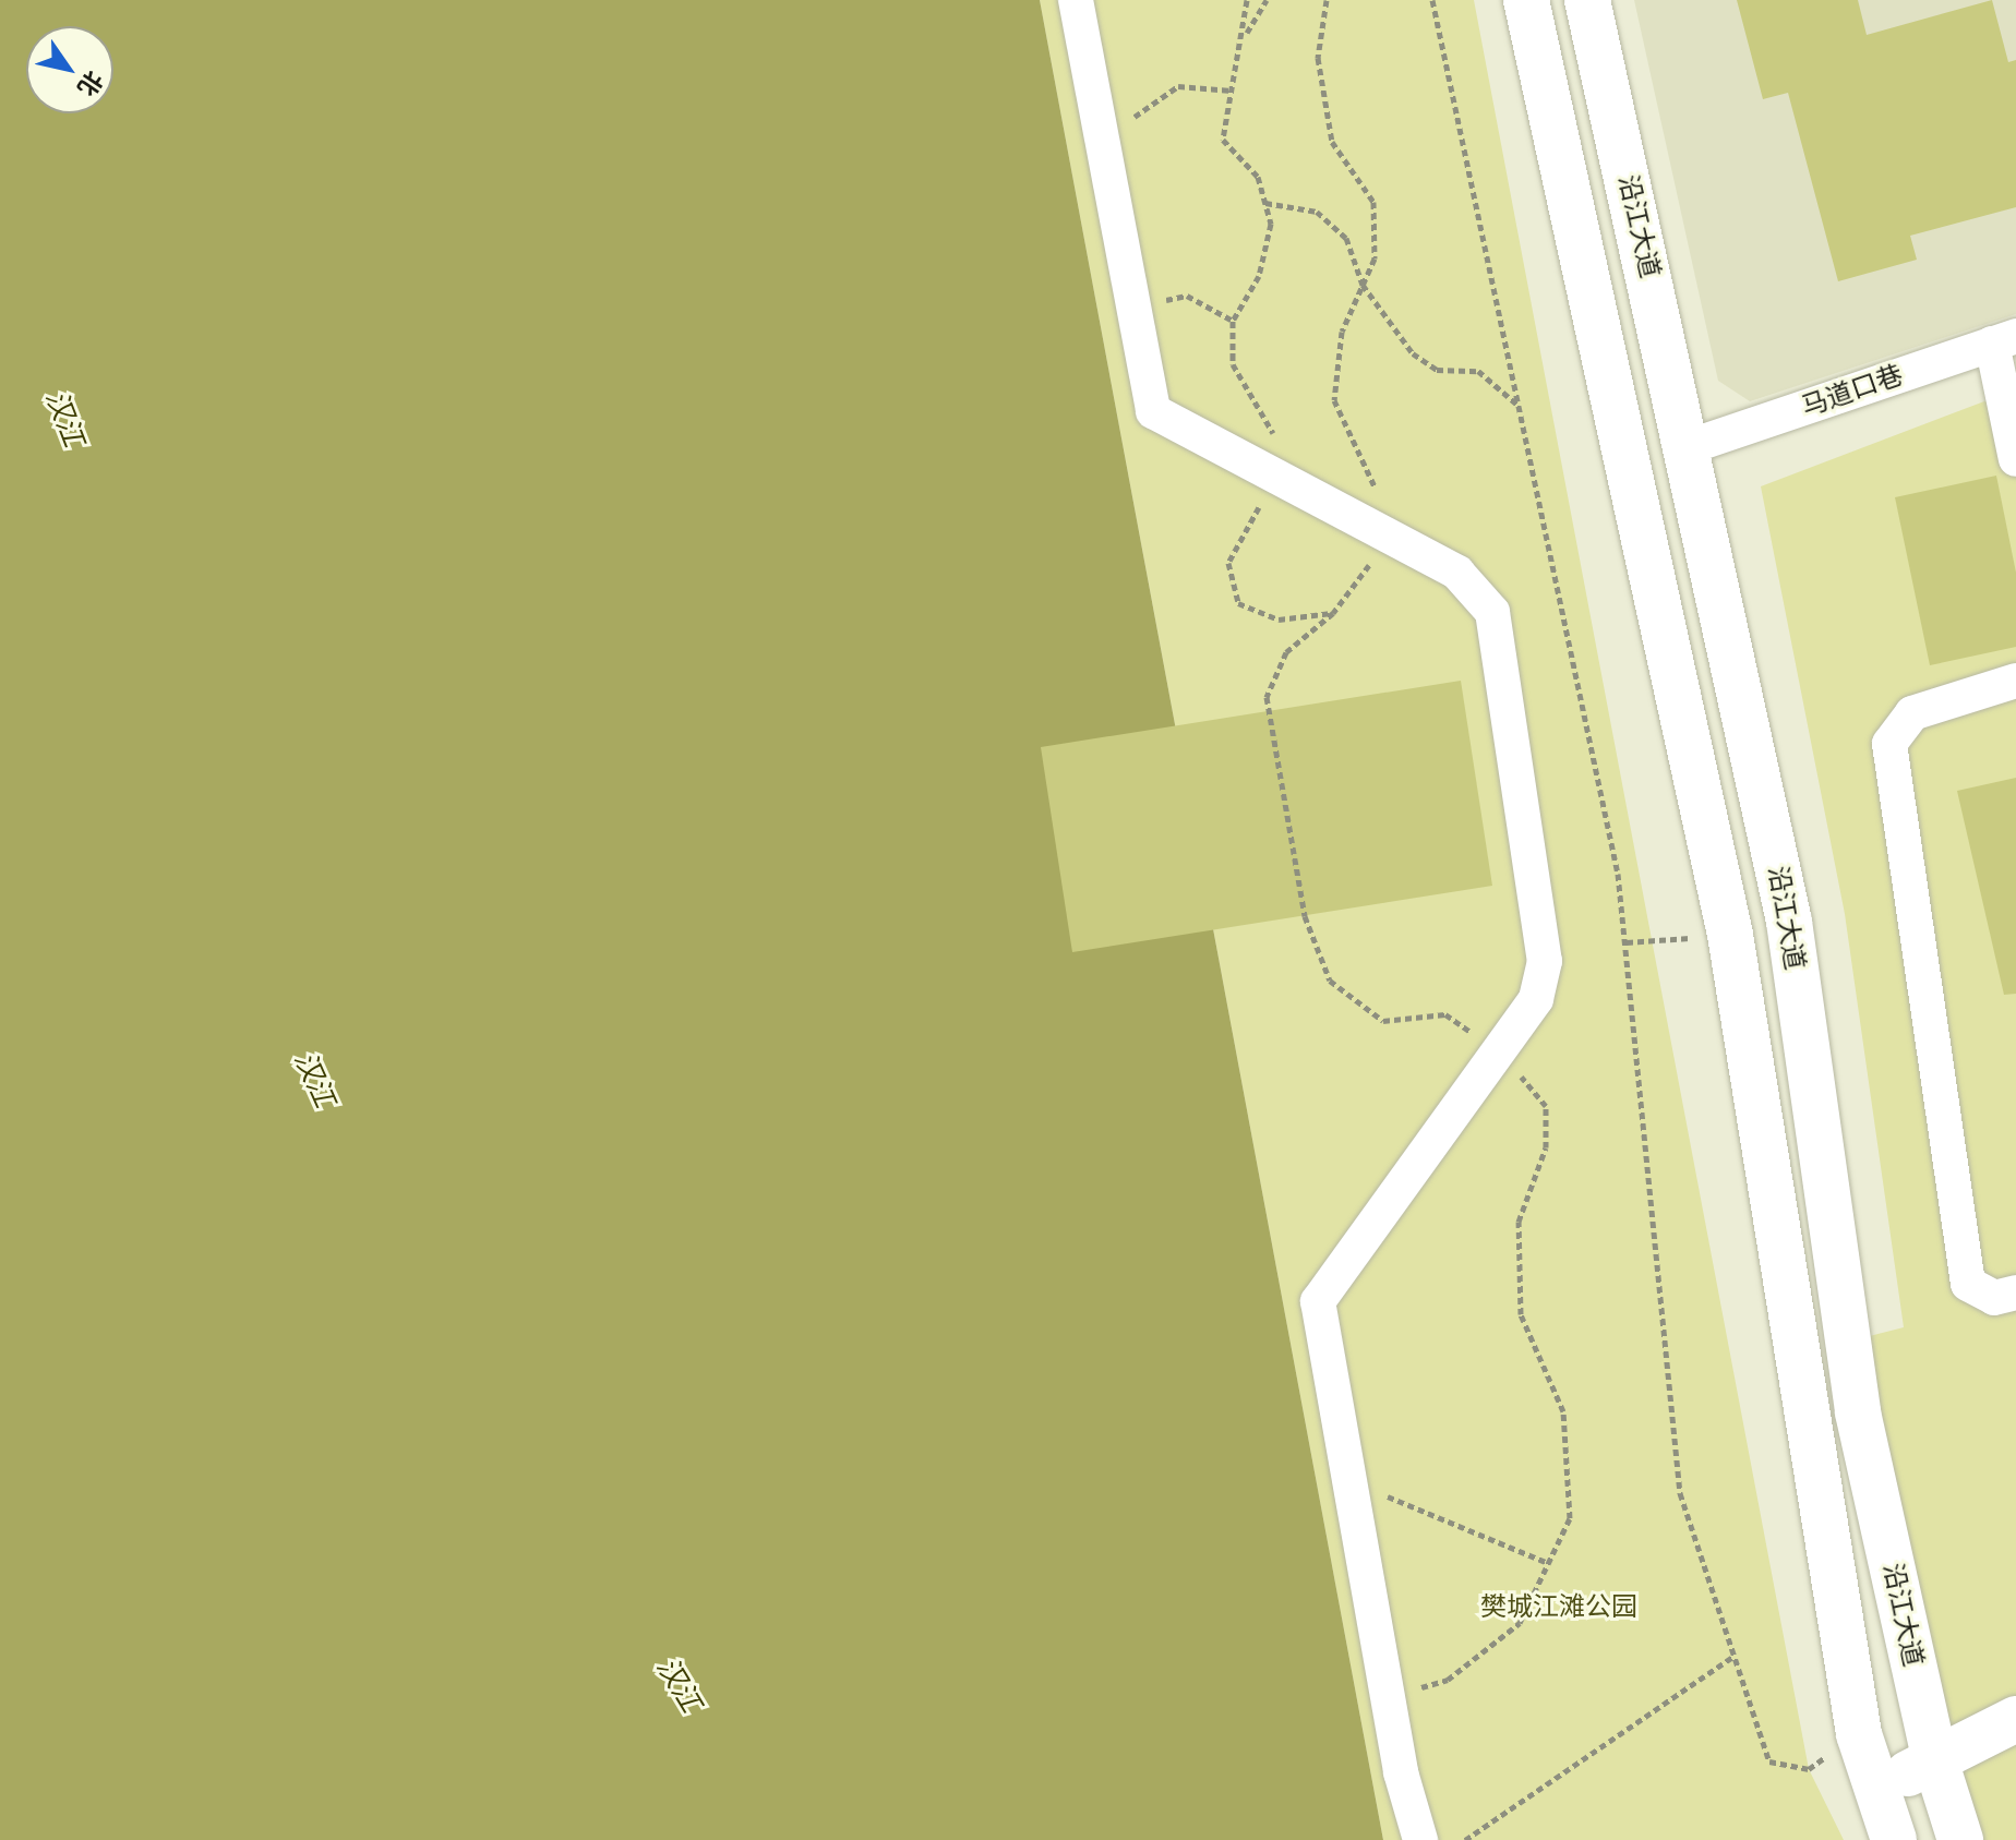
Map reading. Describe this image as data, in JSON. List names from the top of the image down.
{
  "streets": {
    "main road": ["沿江大道"],
    "street": ["马道口巷"]
  },
  "crossings": [
    ["沿江大道", "马道口巷"]
  ],
  "water": ["汉江"],
  "parks": ["樊城江滩公园"],
  "north": "bottom right"
}
